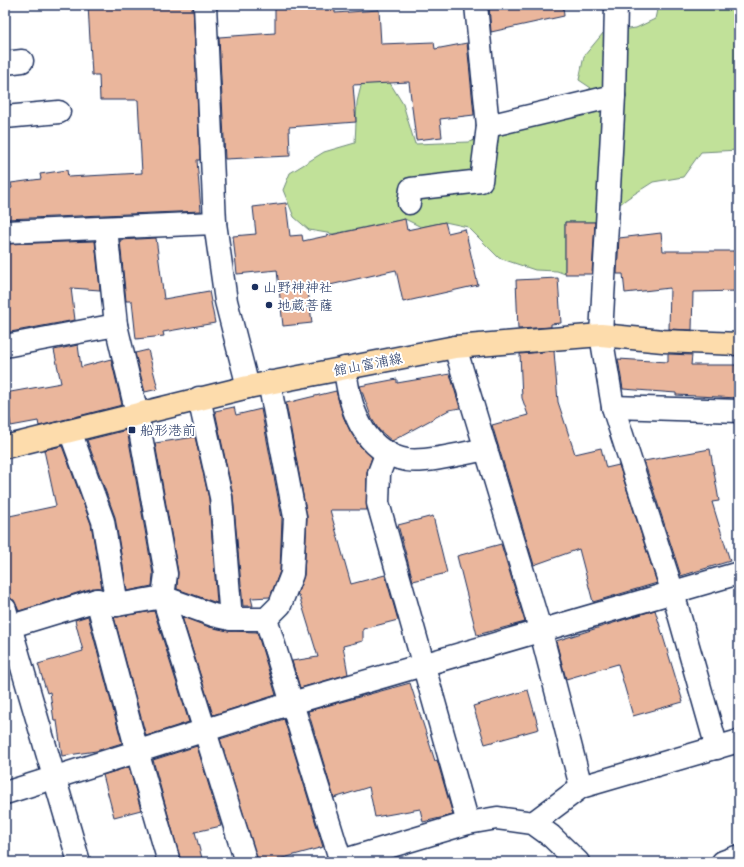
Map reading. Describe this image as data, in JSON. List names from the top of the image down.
{
  "streets": {
    "main road": ["館山富浦線"]
  },
  "places": {
    "other": ["山野神神社", "地蔵菩薩"],
    "transit": ["船形港前"]
  }
}
